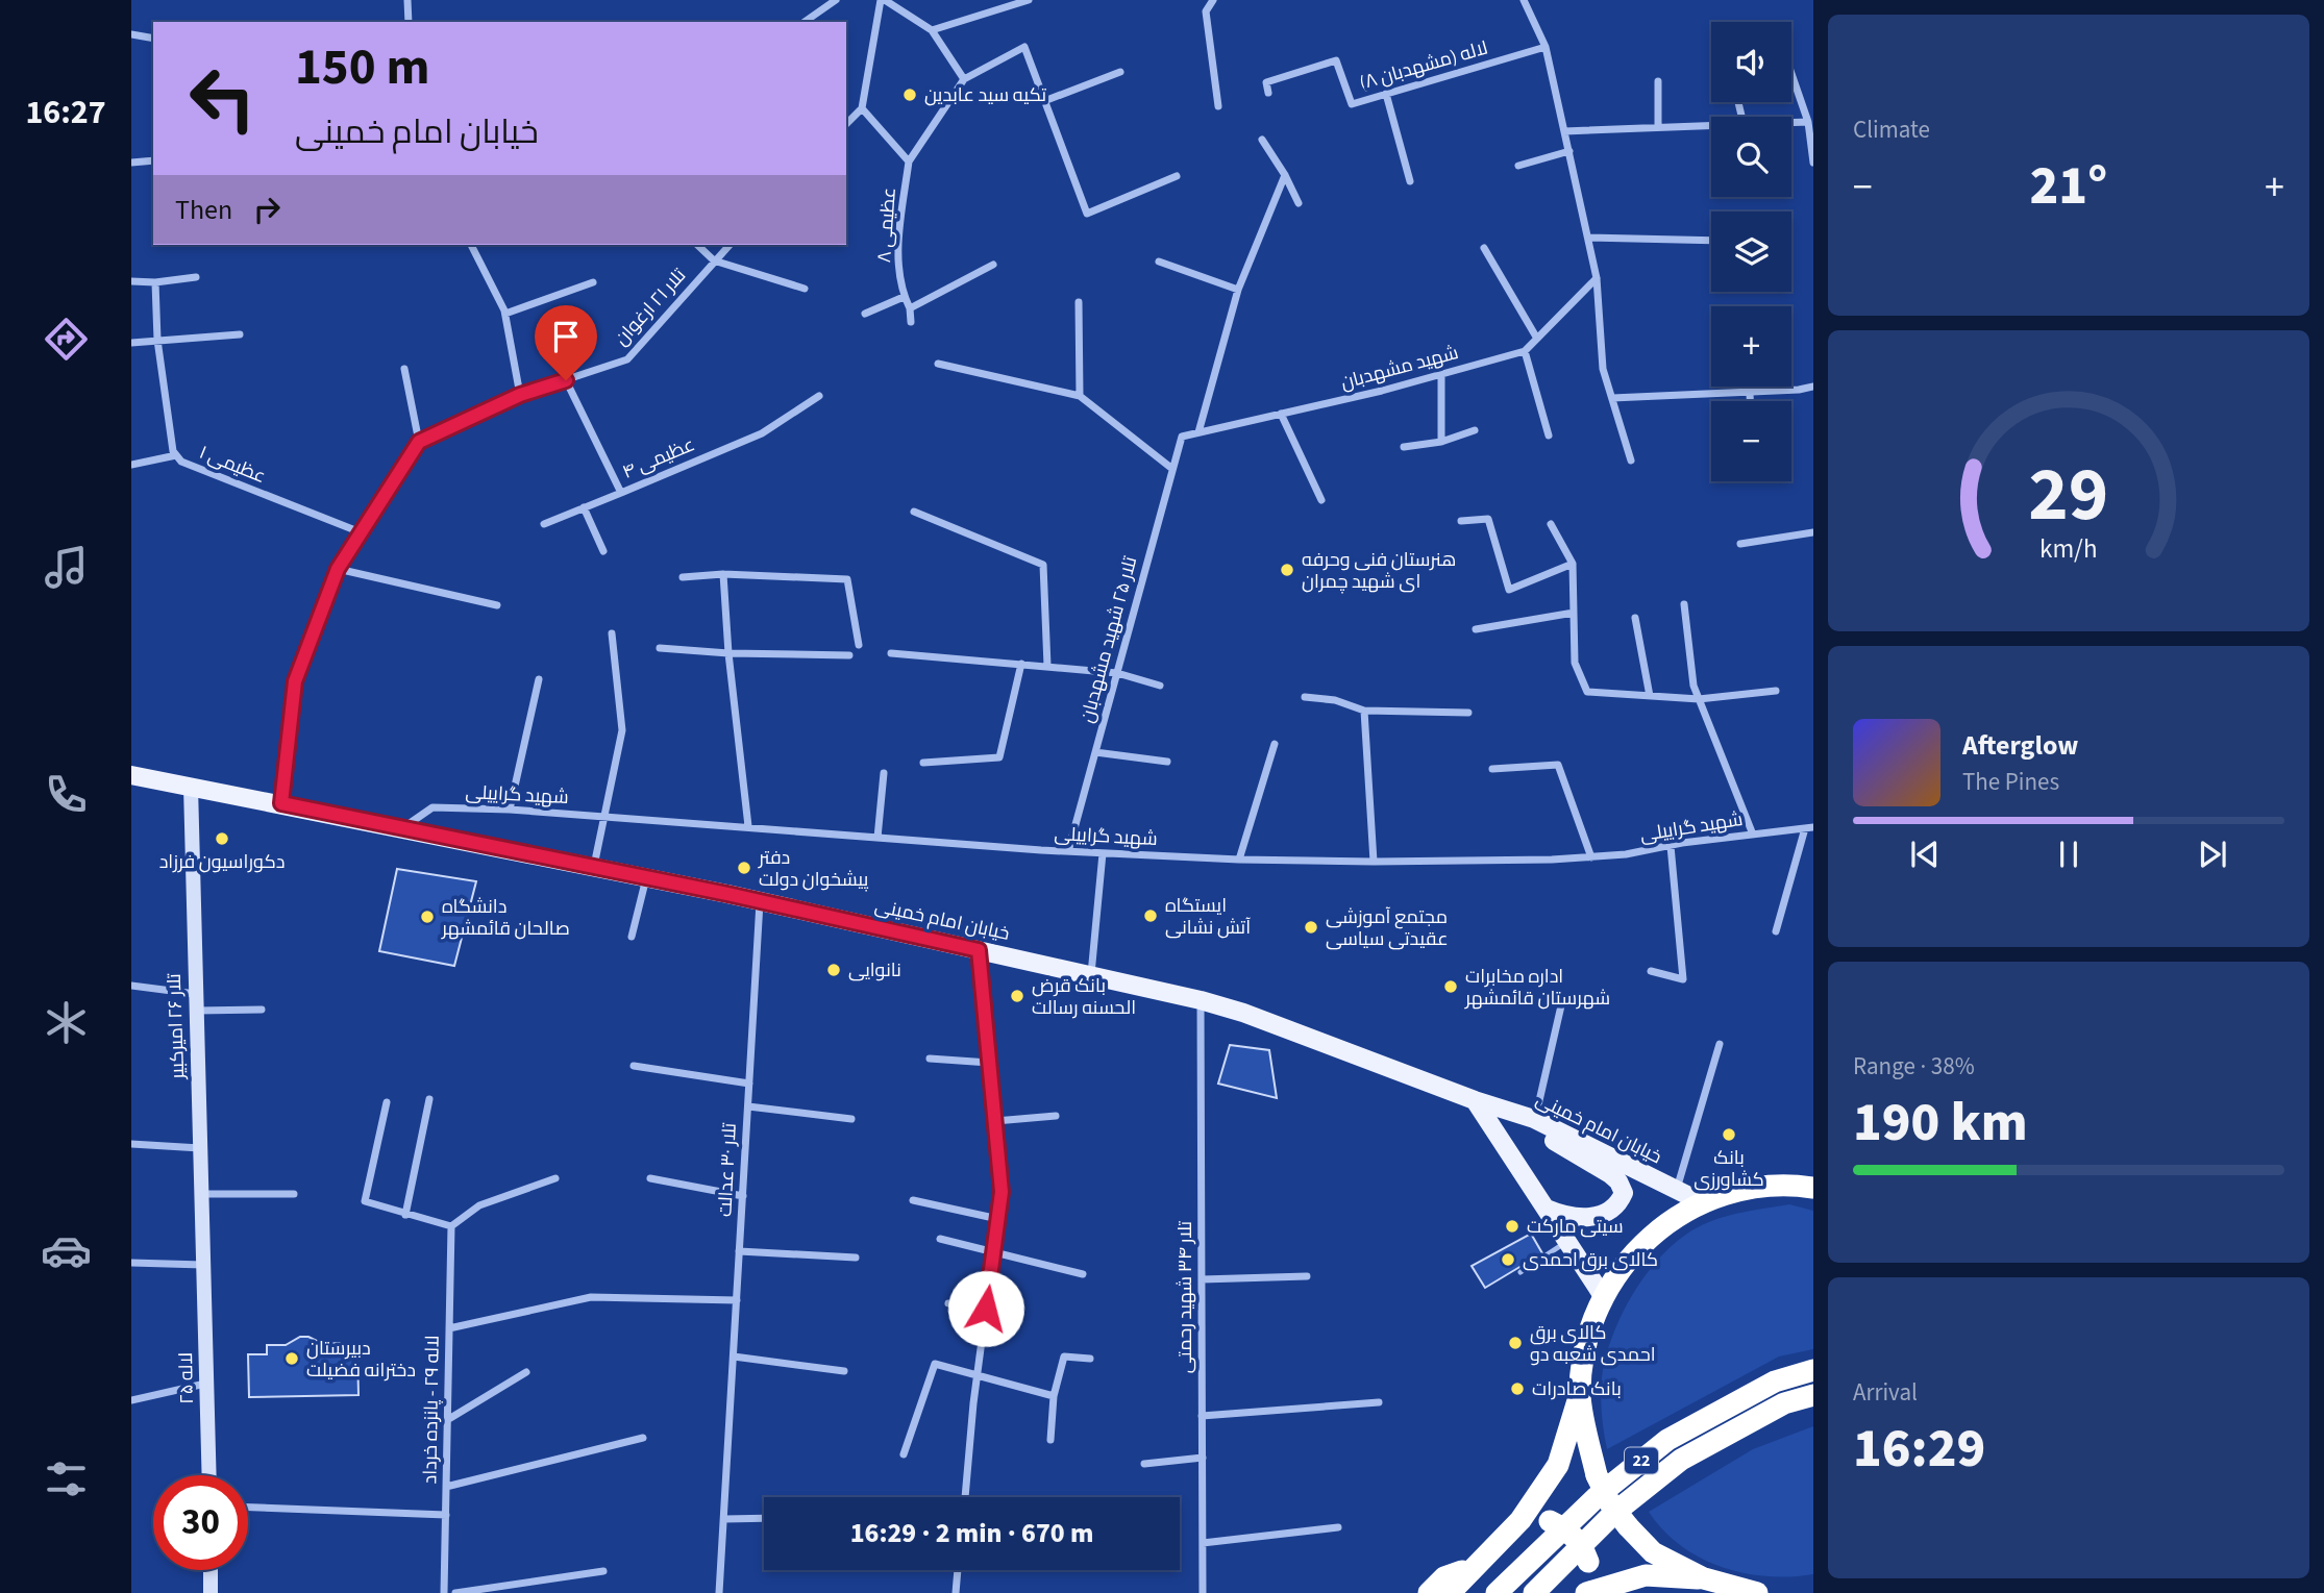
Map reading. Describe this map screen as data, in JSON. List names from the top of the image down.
{
  "streets": {
    "highway": ["22"],
    "main road": ["خیابان امام خمینی", "تلار ۲۶ امیرکبیر", "لاله ۲۵"],
    "street": [
      "لاله (مشهدبان ۸)",
      "عظیمی ۸",
      "تلار ۲۱ ارغوان",
      "شهید مشهدبان",
      "عظیمی ۴",
      "عظیمی ۱",
      "تلار ۲۵ شهید مشهدبان",
      "شهید گراییلی",
      "تلار ۳۰ عدالت",
      "تلار ۳۴ شهید رحمتی",
      "لاله ۲۹ - پانزده خرداد"
    ]
  },
  "crossings": [
    ["تلار ۲۱ ارغوان", "عظیمی ۴"],
    ["شهید مشهدبان", "تلار ۲۵ شهید مشهدبان"],
    ["تلار ۲۵ شهید مشهدبان", "شهید گراییلی"],
    ["شهید گراییلی", "خیابان امام خمینی"],
    ["خیابان امام خمینی", "تلار ۲۶ امیرکبیر"],
    ["خیابان امام خمینی", "تلار ۳۰ عدالت"],
    ["خیابان امام خمینی", "تلار ۳۴ شهید رحمتی"],
    ["تلار ۲۶ امیرکبیر", "لاله ۲۵"]
  ],
  "places": [
    "تکیه سید عابدین",
    "هنرستان فنی وحرفه ای شهید چمران",
    "دکوراسیون فرزاد",
    "دفتر پیشخوان دولت",
    "ایستگاه آتش نشانی",
    "دانشگاه صالحان قائمشهر",
    "مجتمع آموزشی عقیدتی سیاسی",
    "نانوایی",
    "اداره مخابرات شهرستان قائمشهر",
    "بانک قرض الحسنه رسالت",
    "بانک کشاورزی",
    "سیتی مارکت",
    "کالای برق احمدی",
    "کالای برق احمدی شعبه دو",
    "دبیرستان دخترانه فضیلت",
    "بانک صادرات"
  ],
  "page": {
    "tabs": "16:27",
    "tile": [
      "Climate",
      ["Range · 38%", "190 km"],
      ["Arrival", "16:29"]
    ],
    "map_buttons": ["+", "−"],
    "turn": ["150 m", "خیابان امام خمینی"],
    "heat": ["−", "21°", "+"],
    "then": "Then",
    "song": ["Afterglow", "The Pines"],
    "limit": "30",
    "trip": "16:29 · 2 min · 670 m",
    "gauge": ["29", "km/h"]
  }
}
